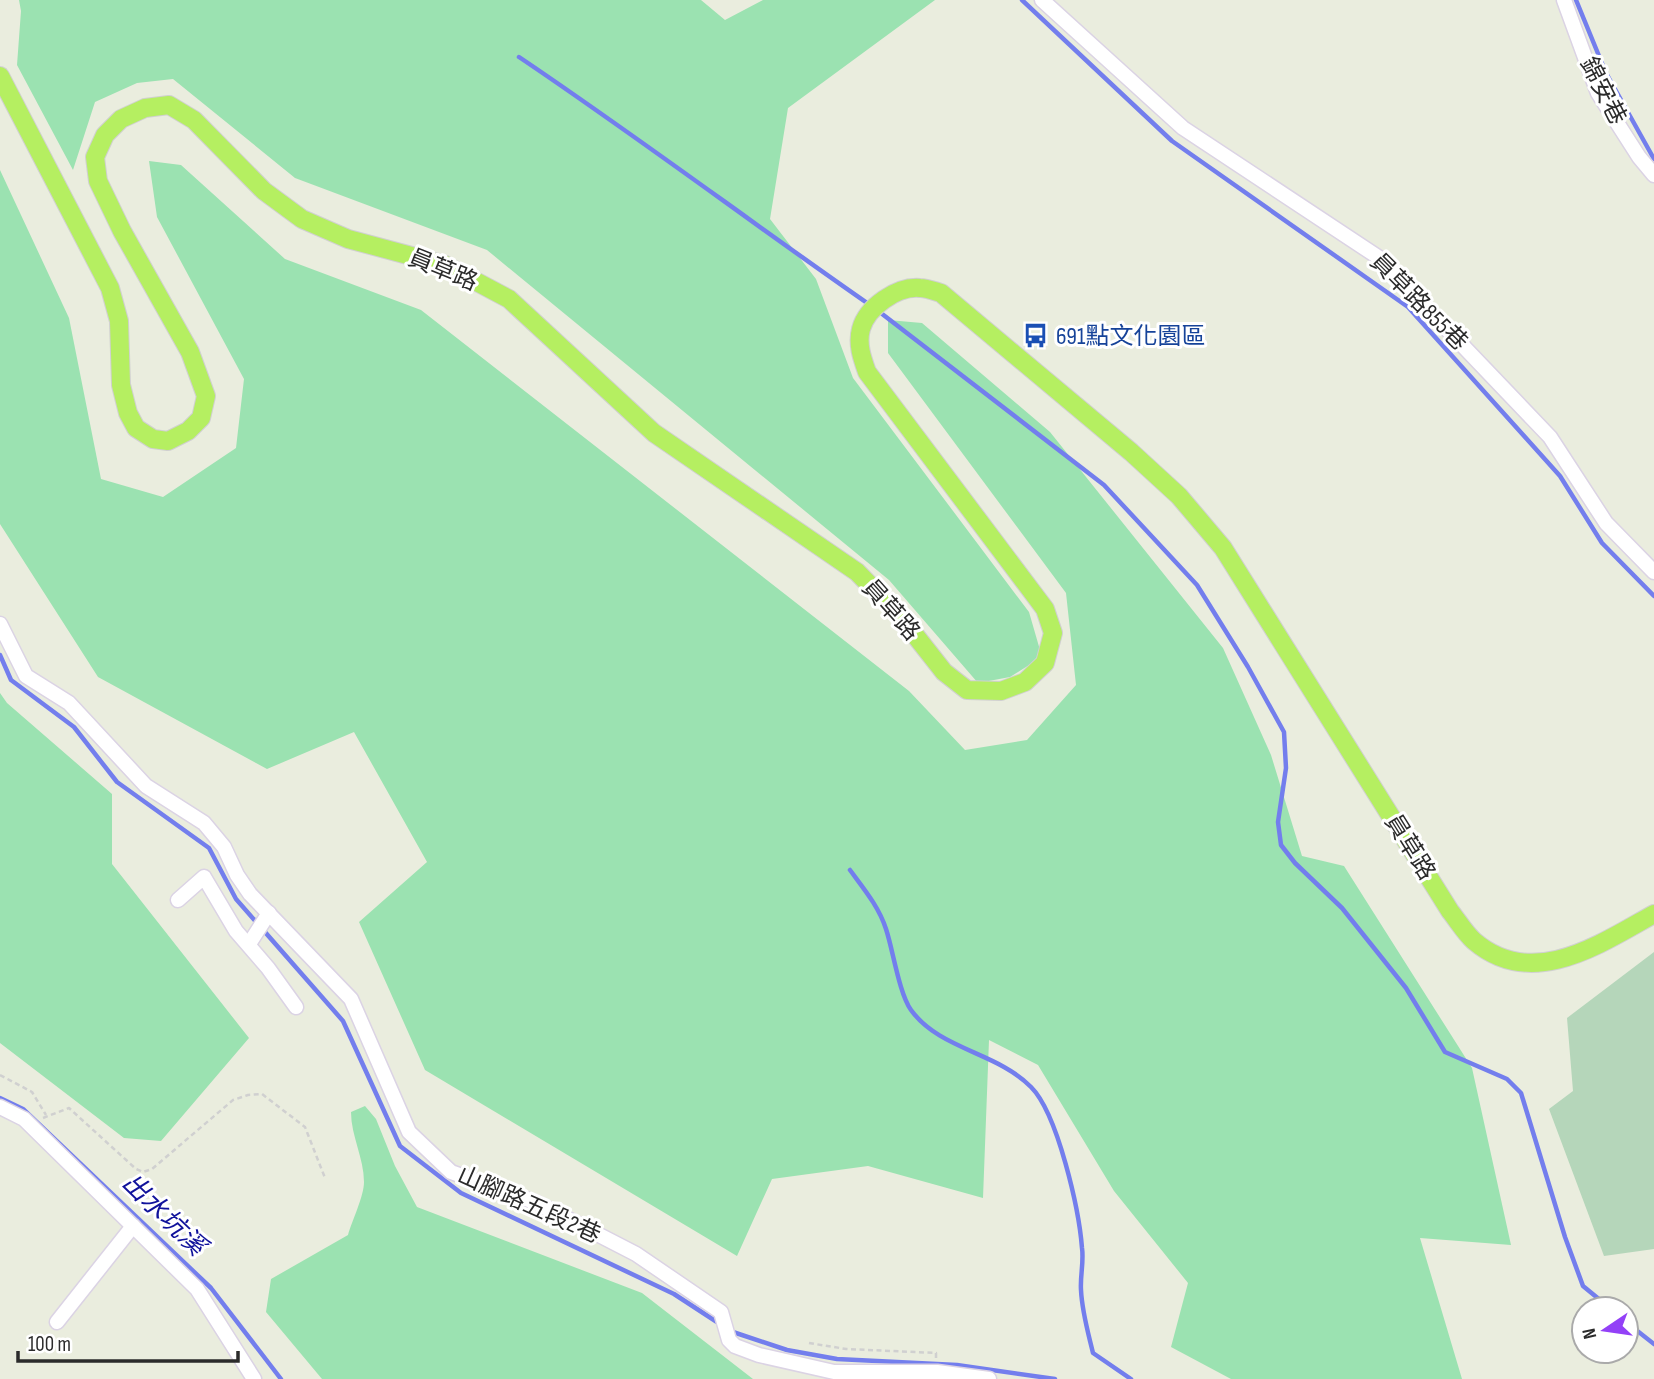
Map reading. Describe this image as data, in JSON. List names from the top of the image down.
{
  "streets": {
    "main road": ["員草路"],
    "street": ["錦安巷", "員草路855巷", "山腳路五段2巷"]
  },
  "water": ["出水坑溪"],
  "places": {
    "bus stop": ["691點文化園區"]
  },
  "scale_bar": "100 m",
  "north": "left"
}
